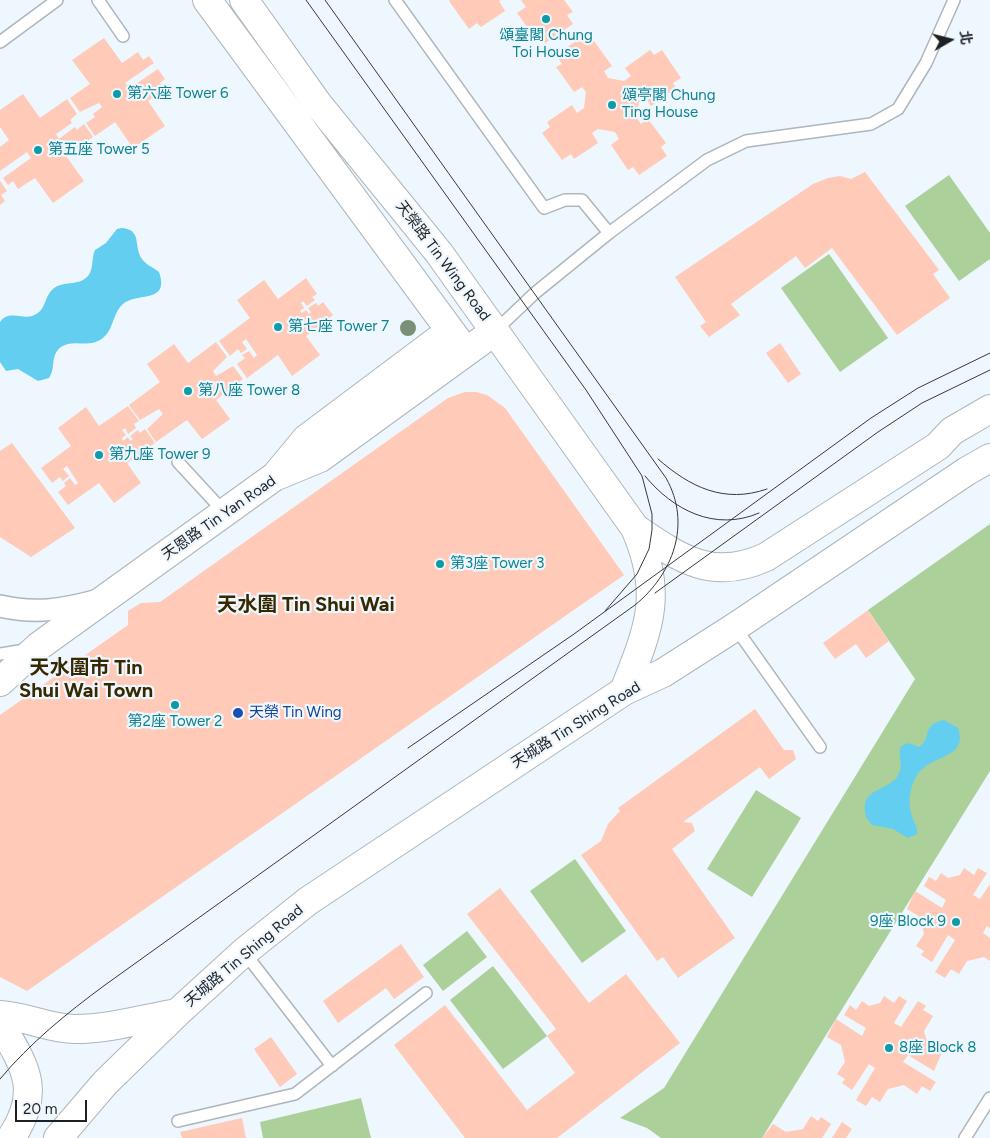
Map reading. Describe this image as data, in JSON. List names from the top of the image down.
{
  "streets": {
    "main road": ["天榮路 Tin Wing Road", "天恩路 Tin Yan Road", "天城路 Tin Shing Road"]
  },
  "crossings": [
    ["天榮路 Tin Wing Road", "天恩路 Tin Yan Road"],
    ["天榮路 Tin Wing Road", "天城路 Tin Shing Road"]
  ],
  "districts": ["天水圍 Tin Shui Wai", "天水圍市 Tin Shui Wai Town"],
  "places": [
    "頌臺閣 Chung Toi House",
    "第六座 Tower 6",
    "頌亭閣 Chung Ting House",
    "第五座 Tower 5",
    "第七座 Tower 7",
    "第八座 Tower 8",
    "第九座 Tower 9",
    "第3座 Tower 3",
    "第2座 Tower 2",
    "天榮 Tin Wing",
    "9座 Block 9",
    "8座 Block 8"
  ],
  "scale_bar": "20 m",
  "north": "right"
}
